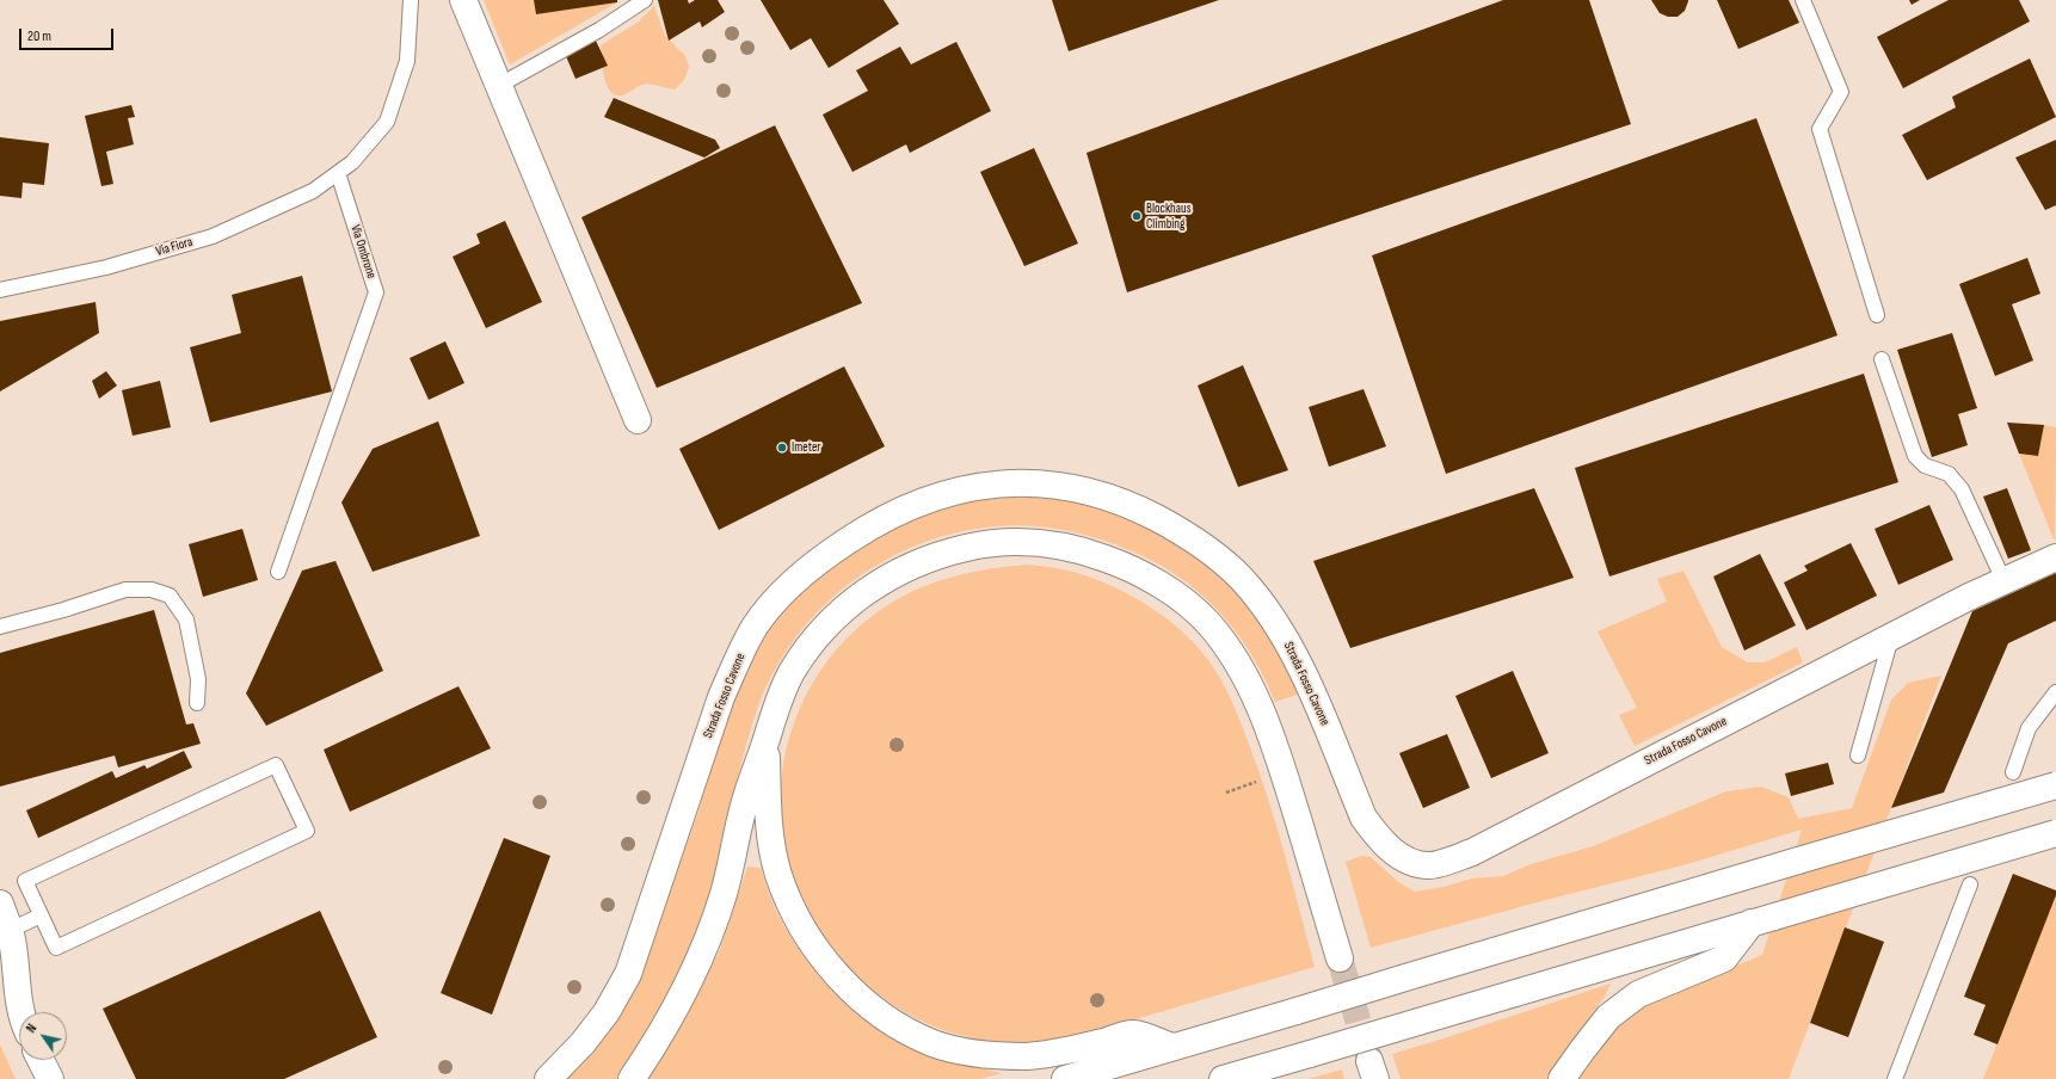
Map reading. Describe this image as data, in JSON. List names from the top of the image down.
{
  "streets": {
    "main road": ["Strada Fosso Cavone"],
    "lane": ["Via Fiora", "Via Ombrone"]
  },
  "crossings": [
    ["Via Fiora", "Via Ombrone"]
  ],
  "places": ["Blockhaus Climbing", "Imeter"],
  "scale_bar": "20 m",
  "north": "top left"
}
